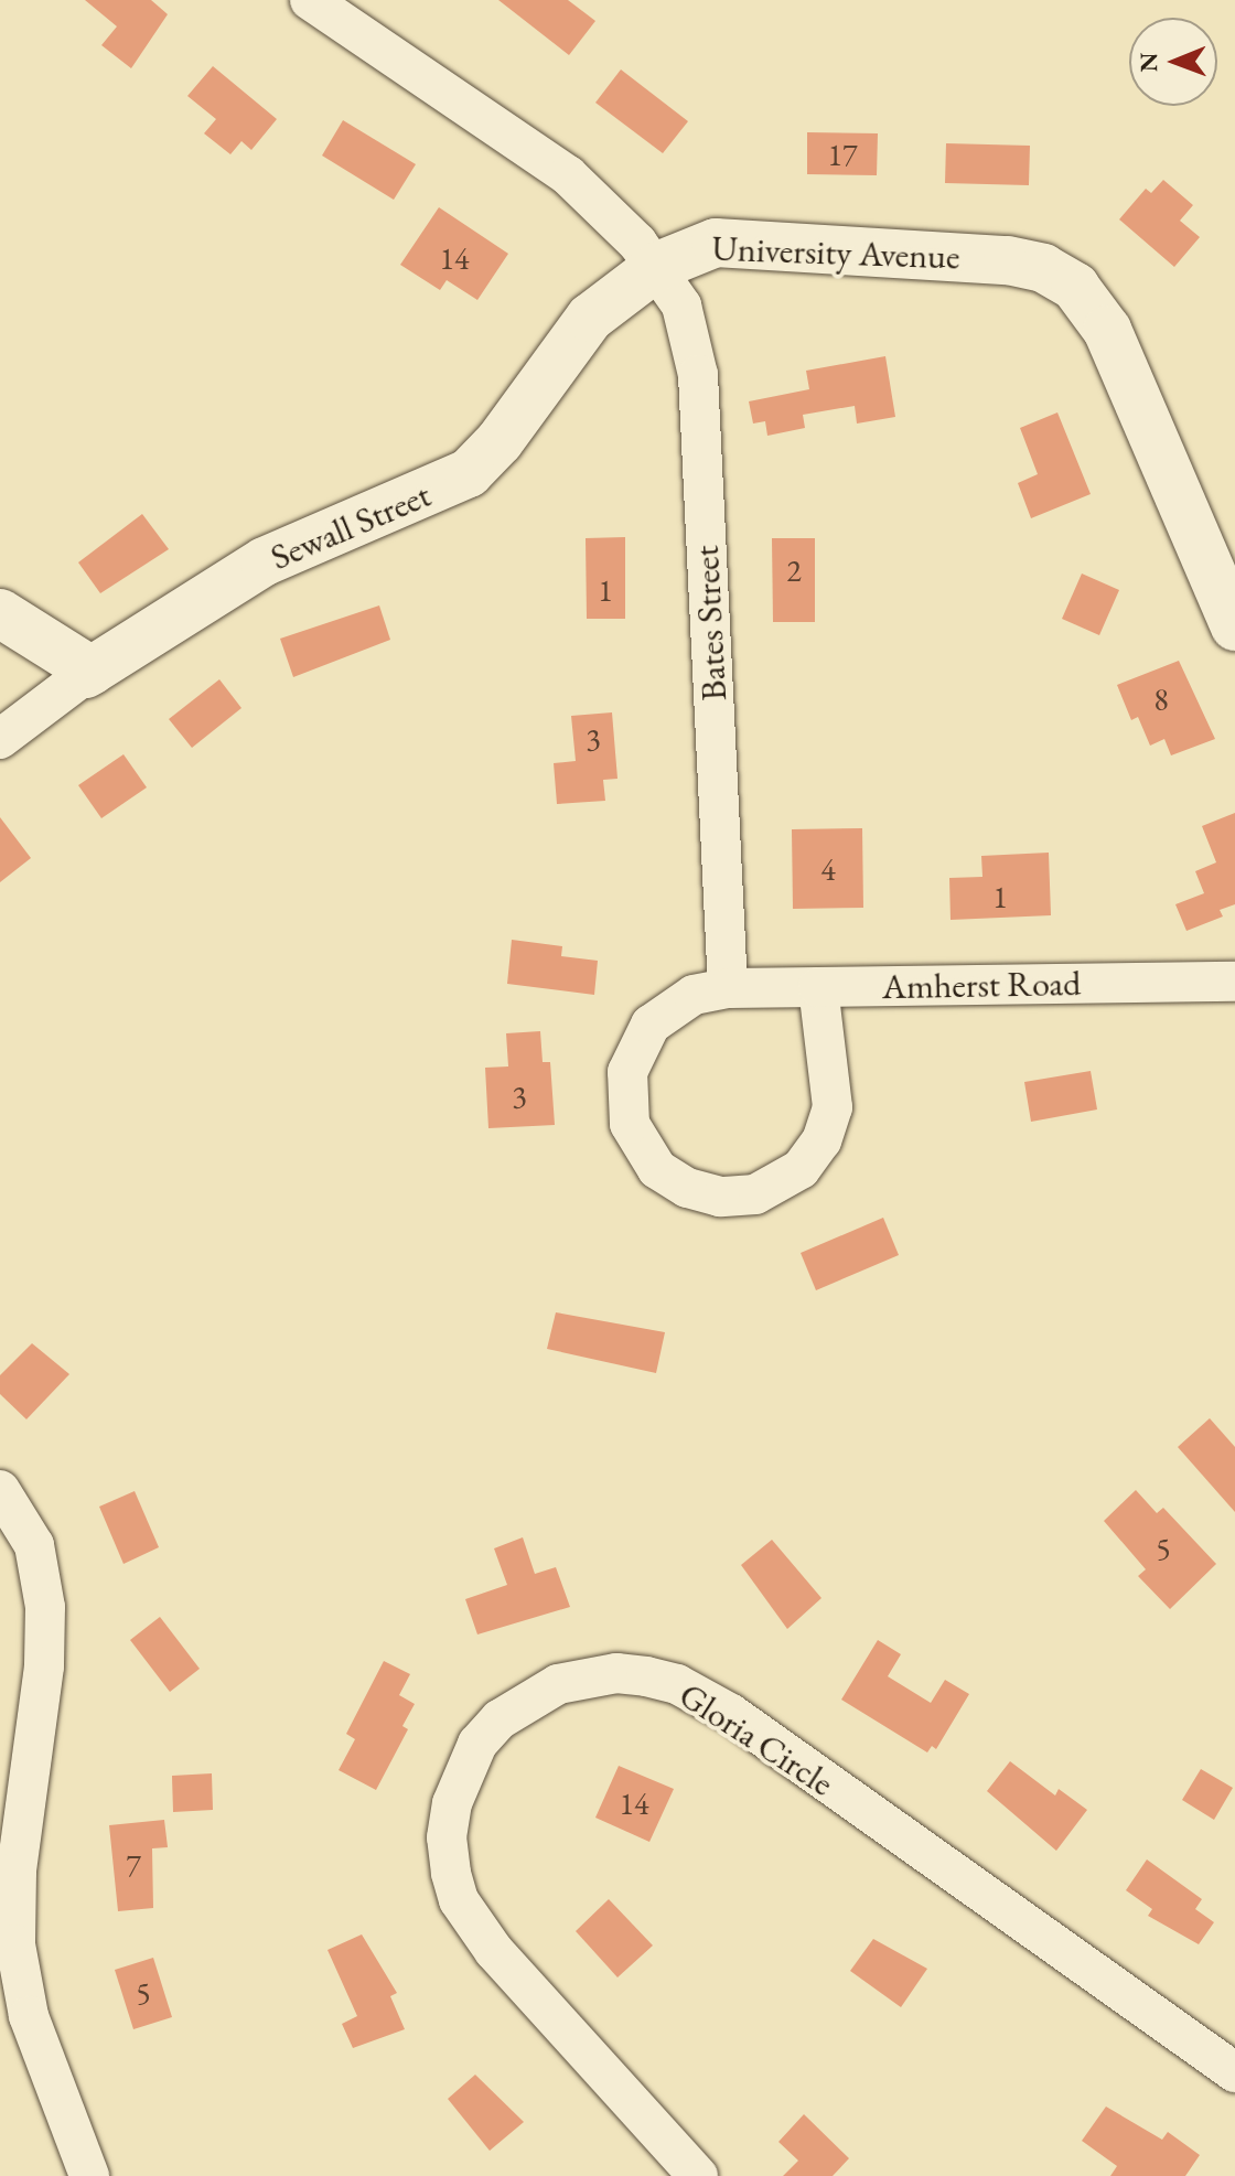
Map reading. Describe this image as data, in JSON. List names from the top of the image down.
{
  "streets": {
    "street": [
      "University Avenue",
      "Sewall Street",
      "Bates Street",
      "Amherst Road",
      "Gloria Circle"
    ]
  },
  "crossings": [
    ["University Avenue", "Sewall Street"],
    ["University Avenue", "Bates Street"],
    ["Sewall Street", "Bates Street"],
    ["Bates Street", "Amherst Road"]
  ],
  "house_numbers": [
    "17",
    "14",
    "2",
    "1",
    "8",
    "3",
    "4",
    "1",
    "3",
    "5",
    "14",
    "7",
    "5"
  ],
  "north": "left"
}
